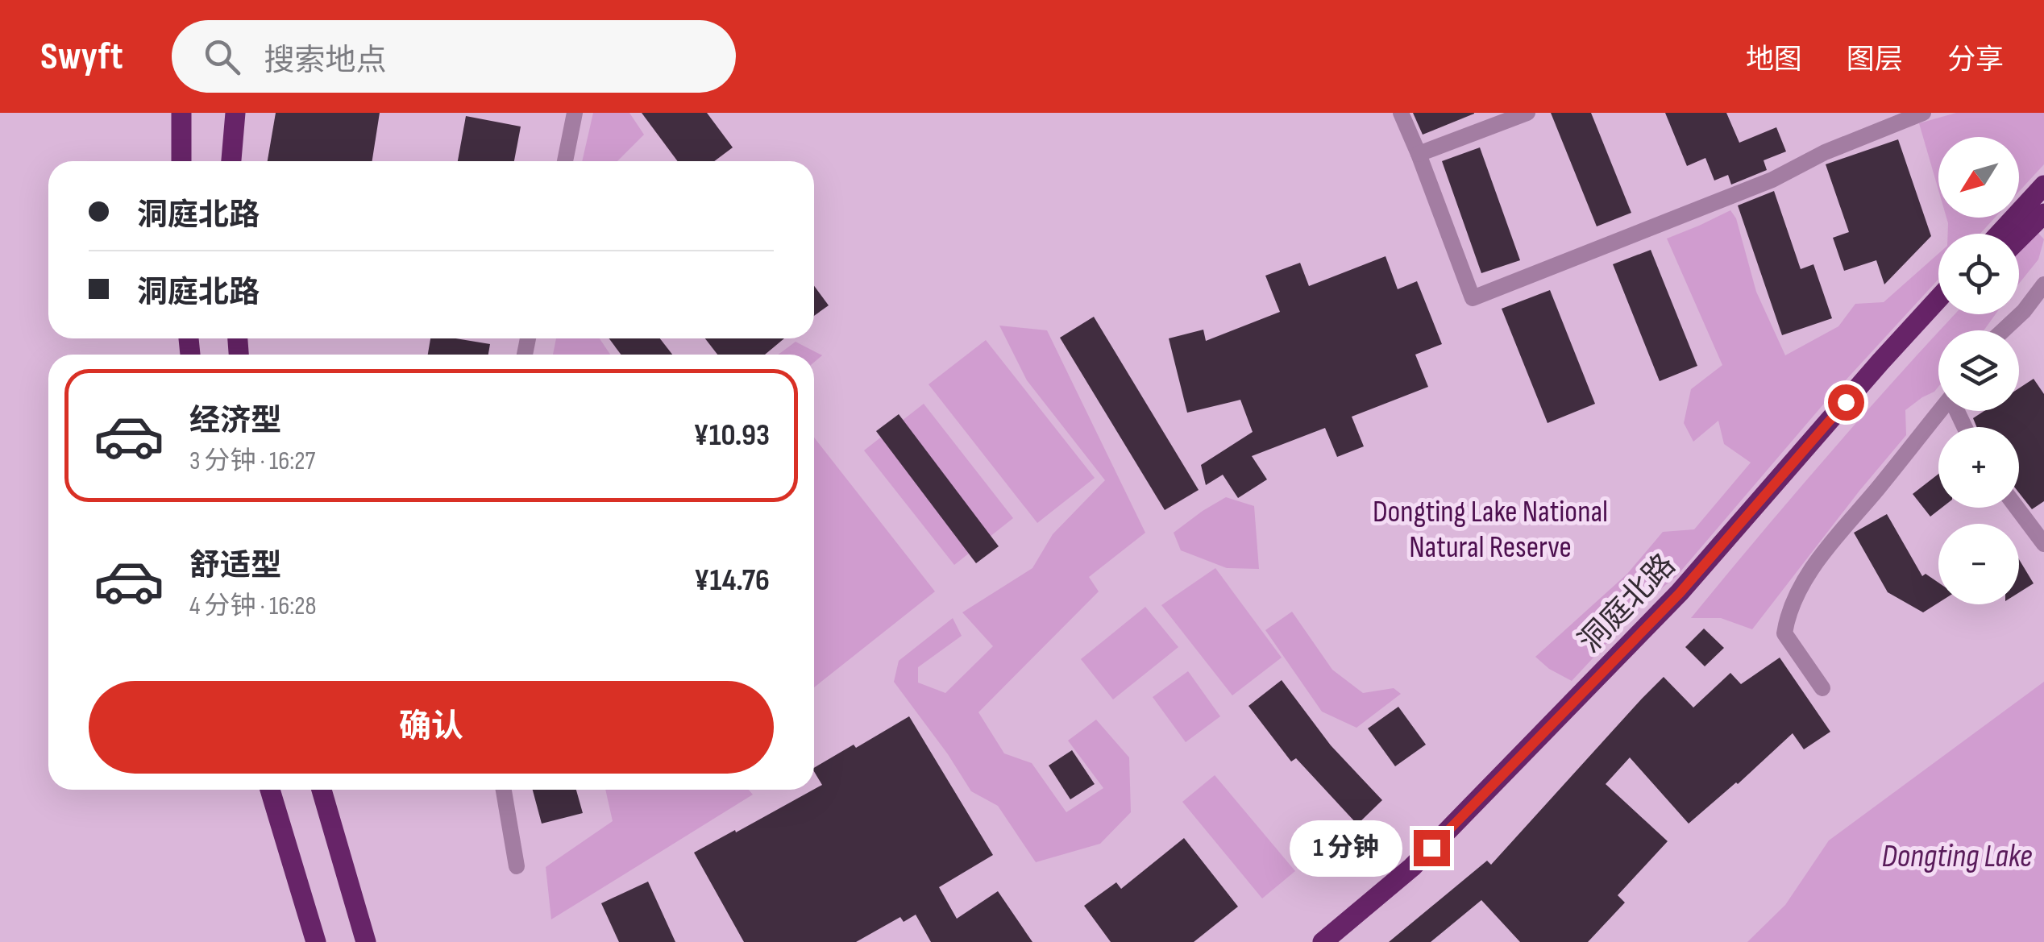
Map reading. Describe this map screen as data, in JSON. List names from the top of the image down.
{
  "streets": {
    "main road": ["洞庭北路"]
  },
  "water": ["Dongting Lake"],
  "parks": ["Dongting Lake National Natural Reserve"],
  "north": "bottom left",
  "page": {
    "header": "Swyft",
    "search": "搜索地点",
    "nav": ["地图", "图层", "分享"],
    "map_buttons": ["+", "−"],
    "banner": ["洞庭北路", "洞庭北路"],
    "list": [
      {
        "name": "经济型",
        "note": "3 分钟 · 16:27",
        "value": "¥10.93"
      },
      {
        "name": "舒适型",
        "note": "4 分钟 · 16:28",
        "value": "¥14.76"
      }
    ],
    "buttons": "确认",
    "bubble": "1 分钟"
  }
}
